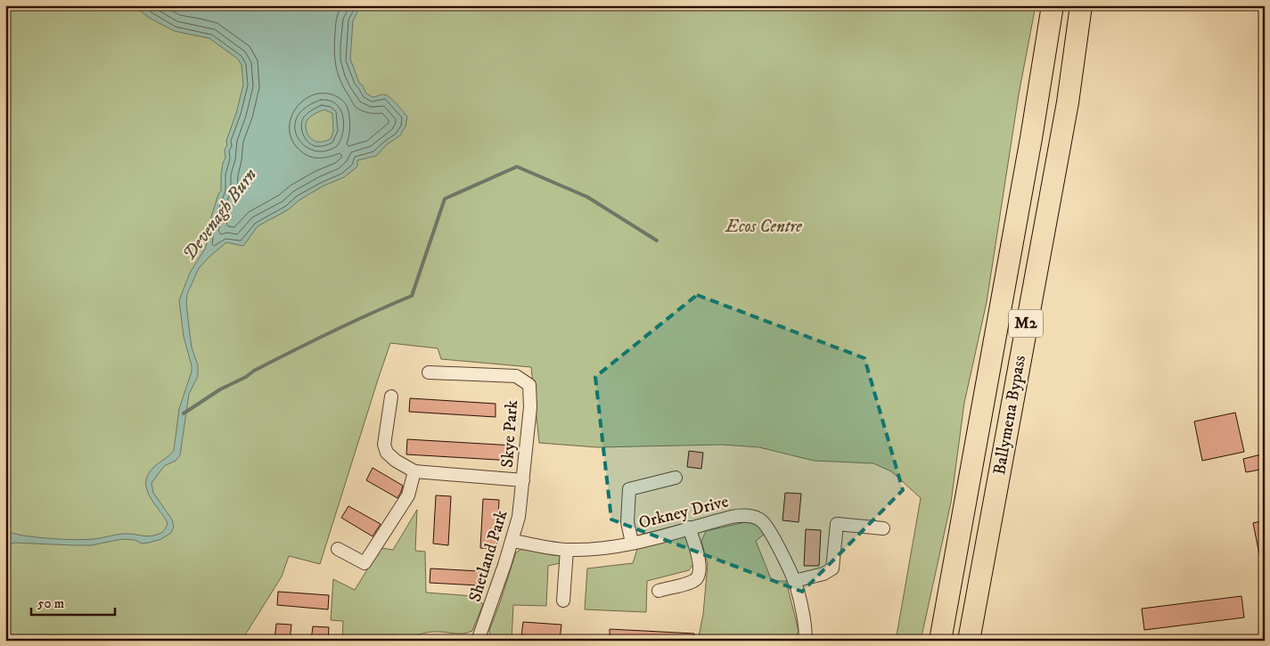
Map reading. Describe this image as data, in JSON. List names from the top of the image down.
{
  "streets": {
    "highway": ["M2", "Ballymena Bypass"],
    "street": ["Skye Park", "Orkney Drive", "Shetland Park"]
  },
  "crossings": [
    ["Skye Park", "Shetland Park"],
    ["Orkney Drive", "Shetland Park"]
  ],
  "water": ["Devenagh Burn"],
  "parks": ["Ecos Centre"],
  "scale_bar": "50 m"
}
